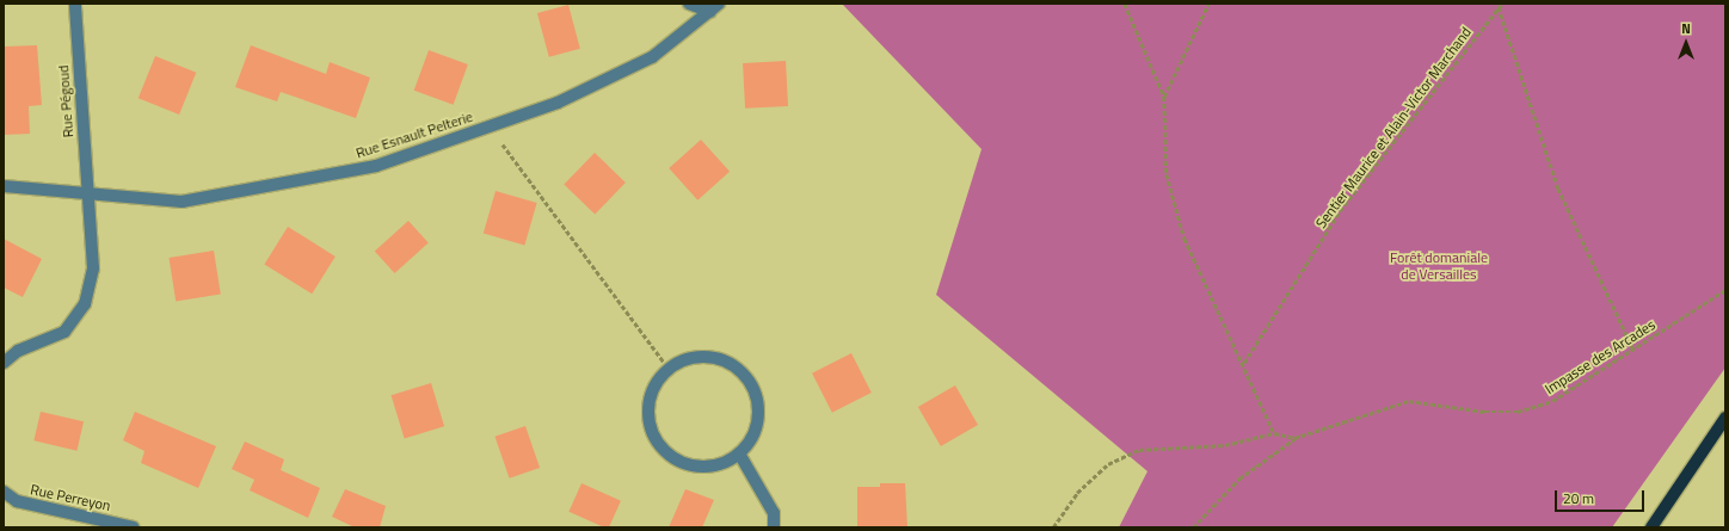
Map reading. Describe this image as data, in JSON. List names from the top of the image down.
{
  "streets": {
    "street": ["Rue Pégoud", "Rue Esnault Pelterie", "Rue Perreyon"],
    "path": ["Sentier Maurice et Alain-Victor Marchand", "Impasse des Arcades"]
  },
  "crossings": [
    ["Rue Pégoud", "Rue Esnault Pelterie"]
  ],
  "parks": ["Forêt domaniale de Versailles"],
  "scale_bar": "20 m",
  "north": "top"
}
